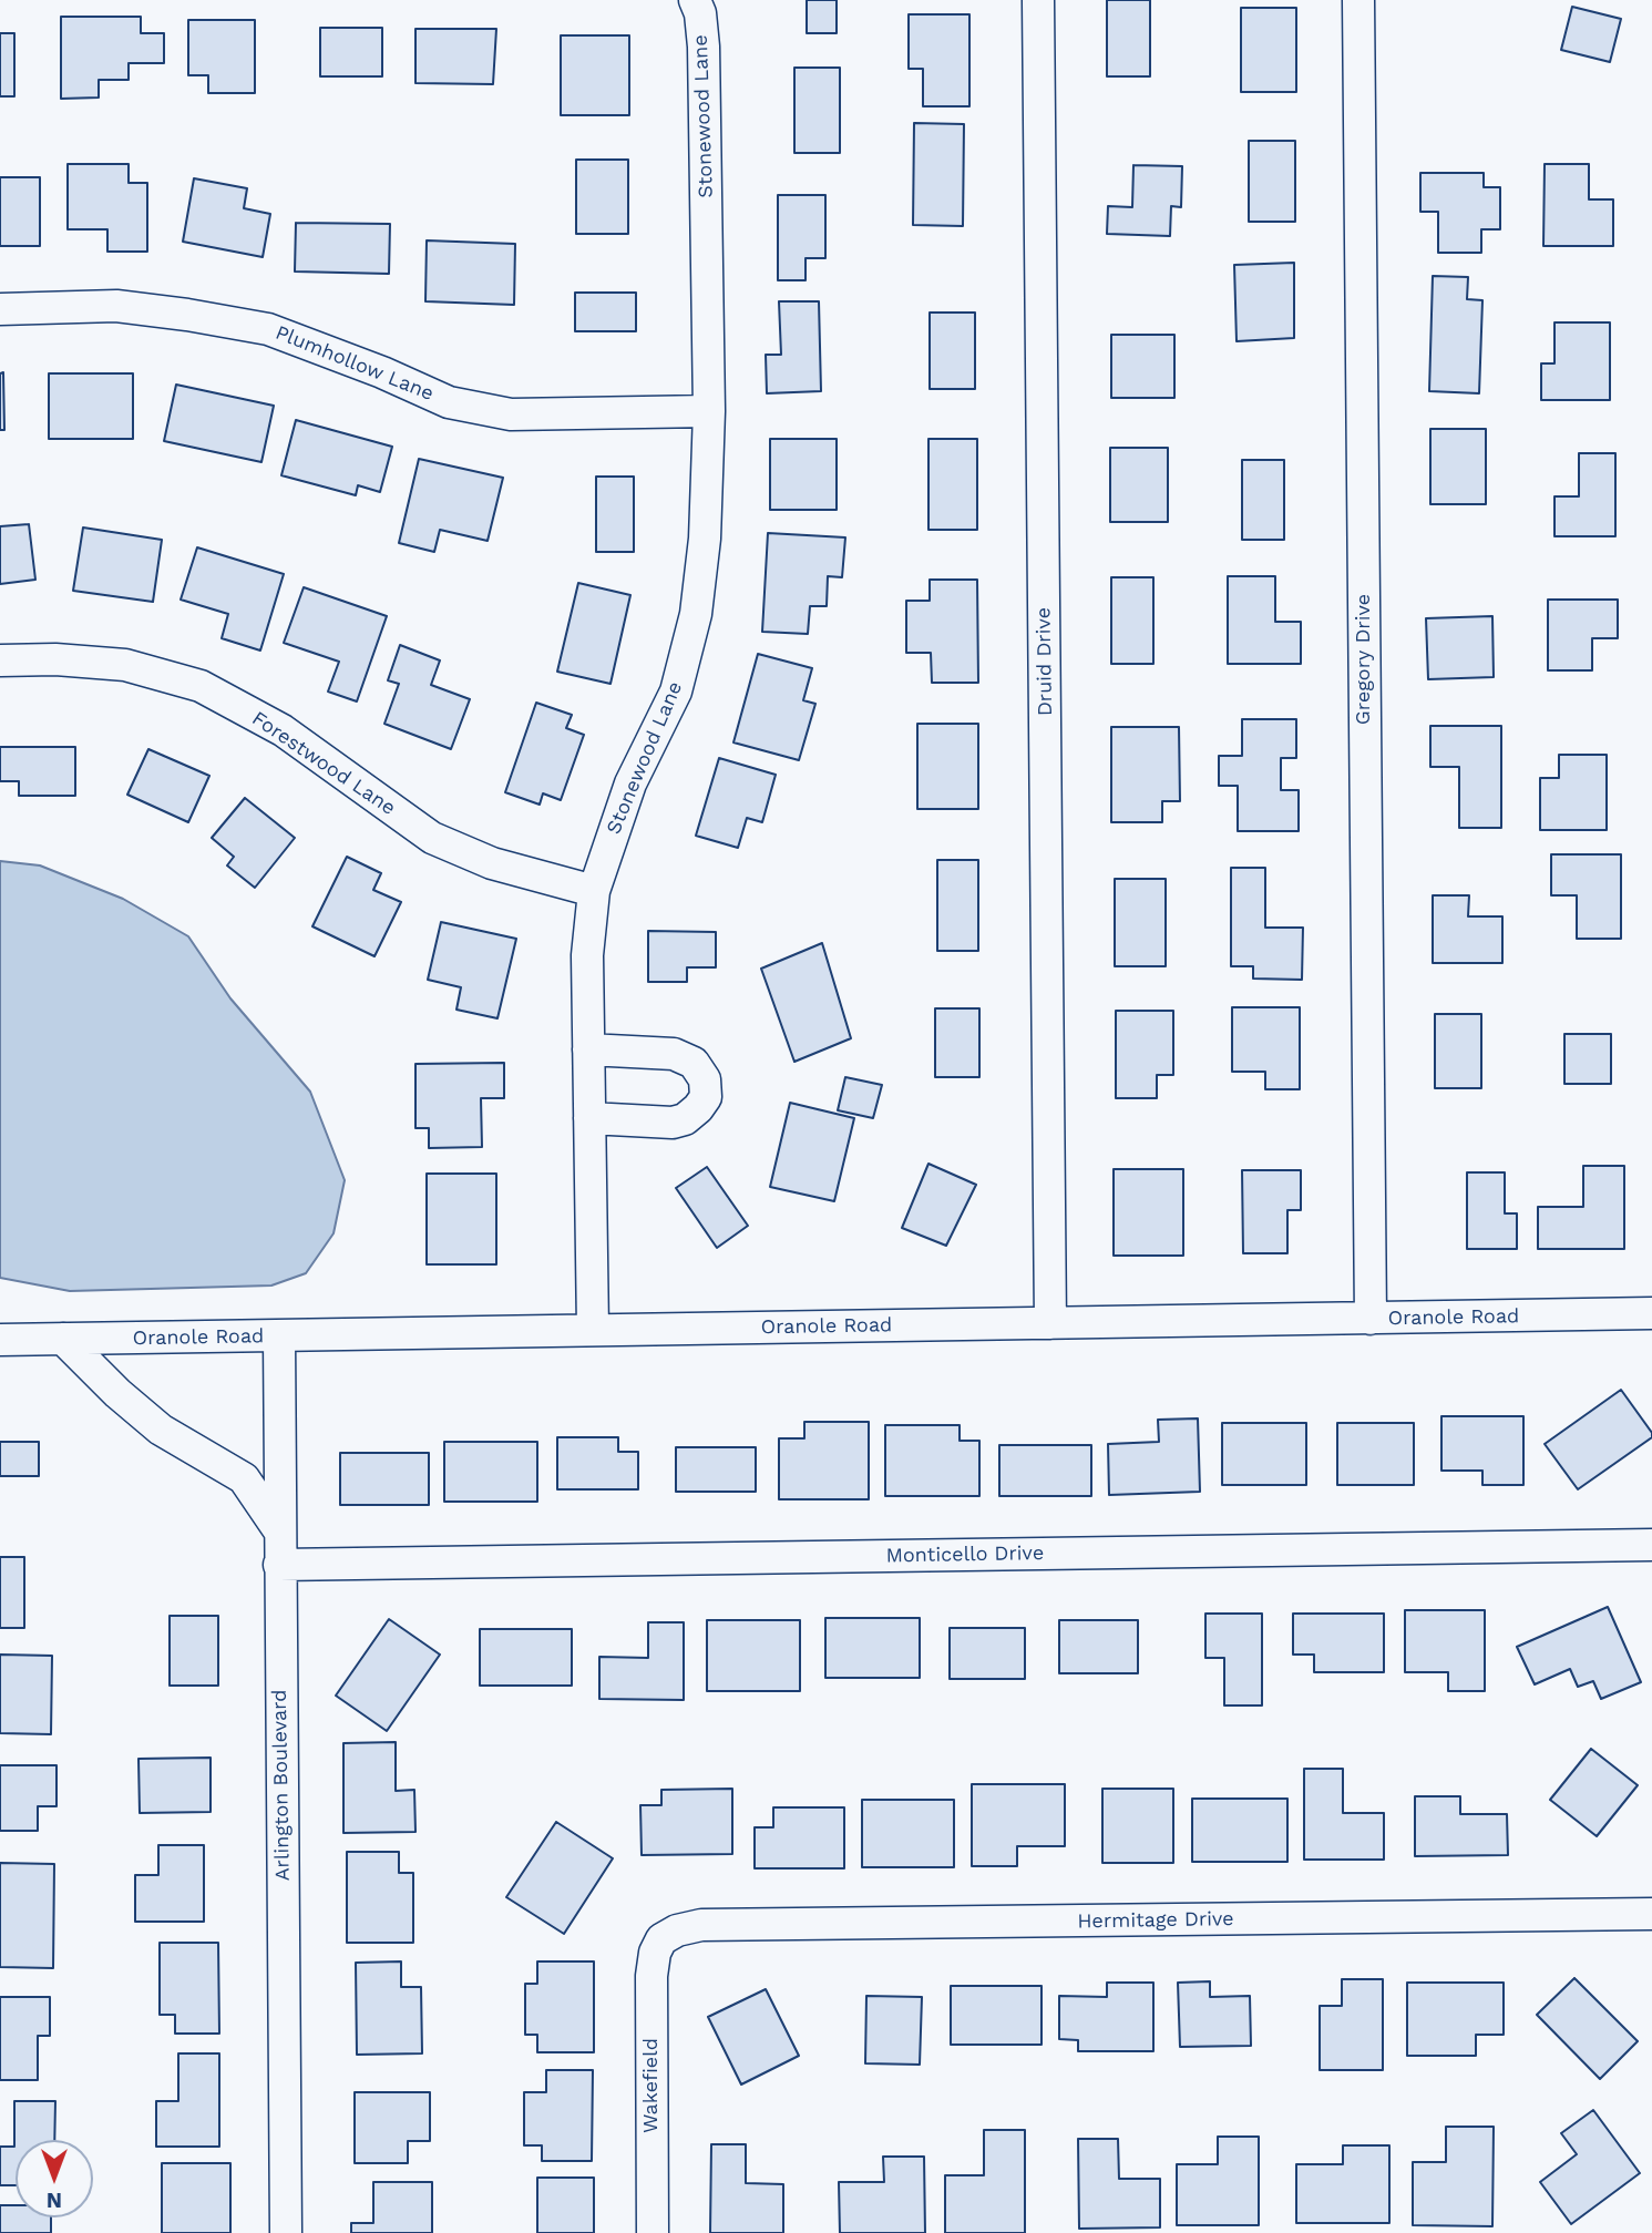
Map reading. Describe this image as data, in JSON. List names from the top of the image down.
{
  "streets": {
    "street": [
      "Stonewood Lane",
      "Plumhollow Lane",
      "Gregory Drive",
      "Druid Drive",
      "Forestwood Lane",
      "Oranole Road",
      "Monticello Drive",
      "Arlington Boulevard",
      "Hermitage Drive",
      "Wakefield"
    ]
  },
  "crossings": [
    ["Stonewood Lane", "Plumhollow Lane"],
    ["Stonewood Lane", "Forestwood Lane"],
    ["Stonewood Lane", "Oranole Road"],
    ["Gregory Drive", "Oranole Road"],
    ["Druid Drive", "Oranole Road"],
    ["Oranole Road", "Arlington Boulevard"],
    ["Monticello Drive", "Arlington Boulevard"],
    ["Hermitage Drive", "Wakefield"]
  ],
  "north": "bottom"
}
